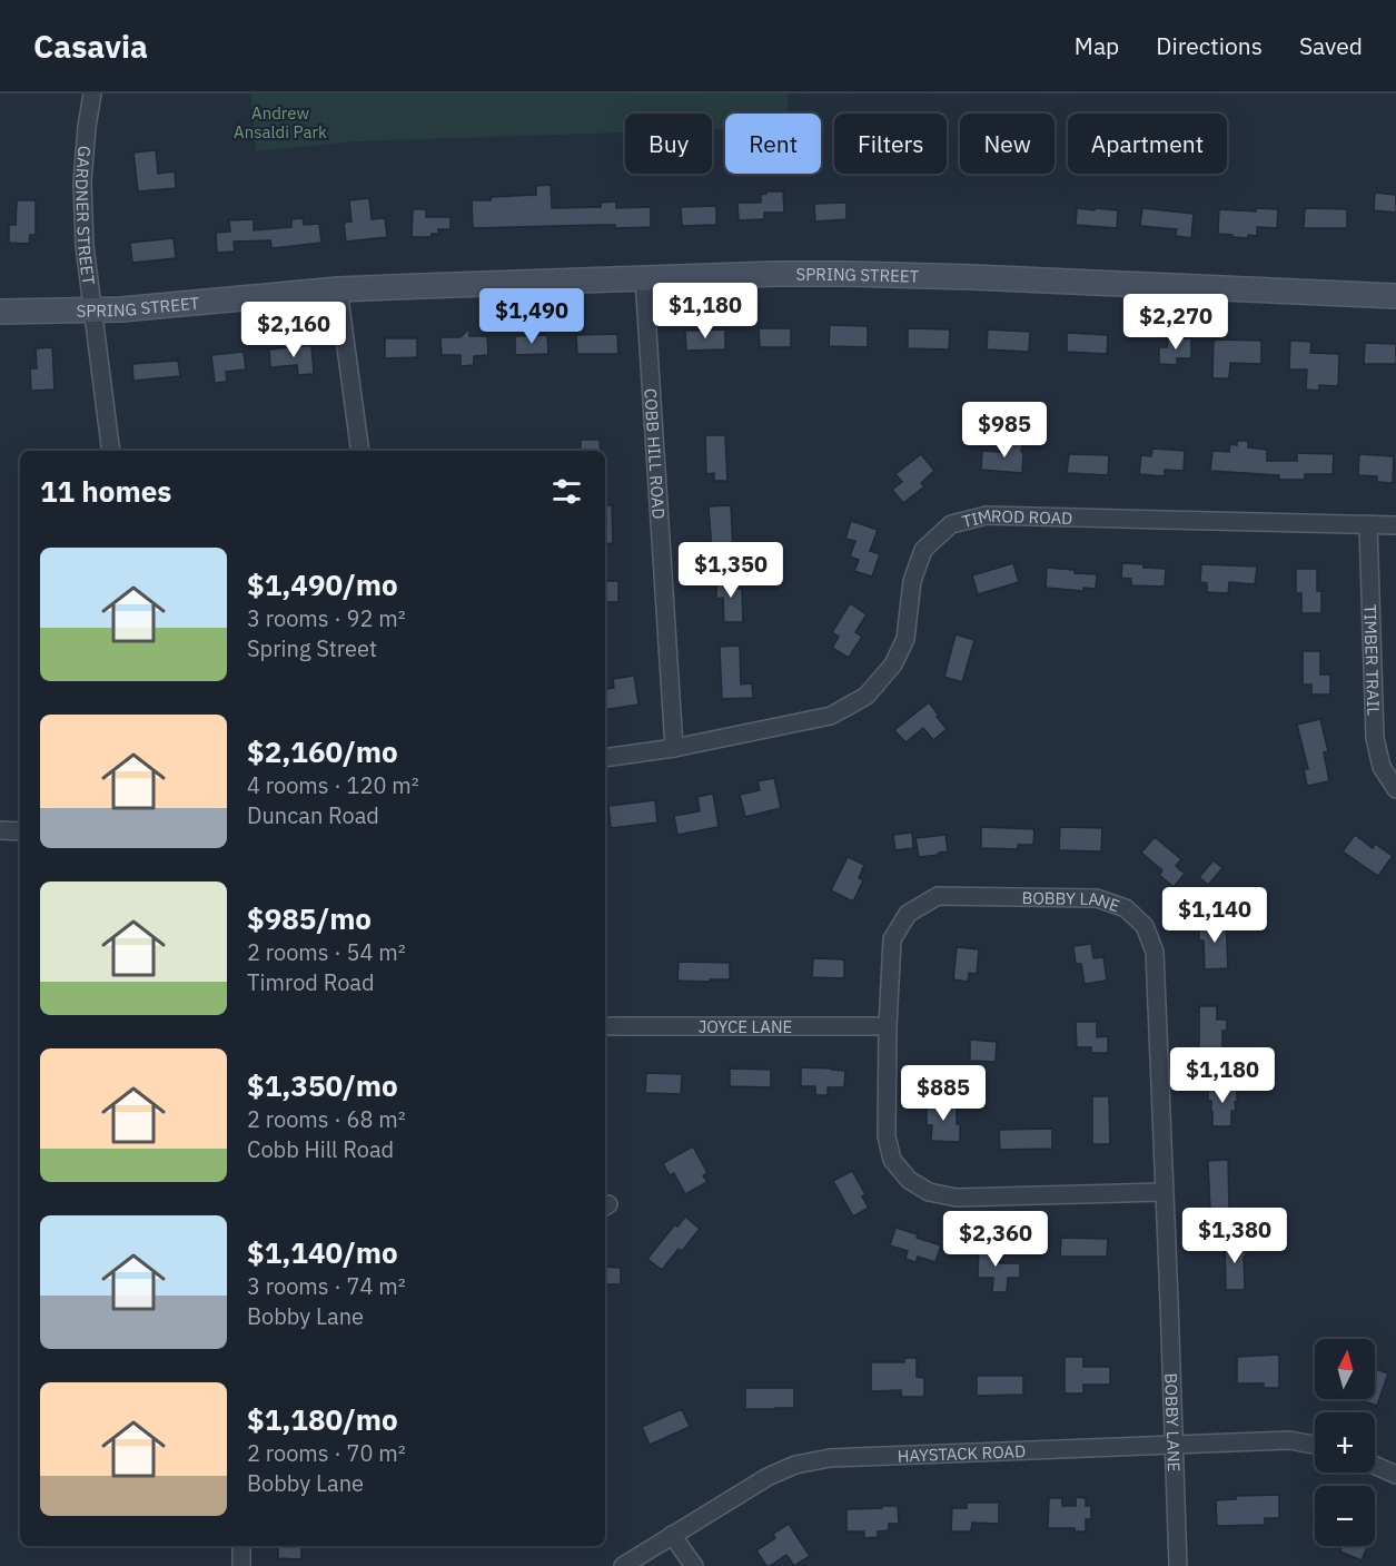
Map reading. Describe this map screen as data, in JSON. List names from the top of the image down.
{
  "streets": {
    "street": [
      "GARDNER STREET",
      "SPRING STREET",
      "COBB HILL ROAD",
      "TIMROD ROAD",
      "TIMBER TRAIL",
      "BOBBY LANE",
      "JOYCE LANE",
      "HAYSTACK ROAD"
    ]
  },
  "crossings": [
    ["GARDNER STREET", "SPRING STREET"],
    ["SPRING STREET", "COBB HILL ROAD"],
    ["COBB HILL ROAD", "TIMROD ROAD"],
    ["TIMROD ROAD", "TIMBER TRAIL"],
    ["BOBBY LANE", "JOYCE LANE"],
    ["BOBBY LANE", "HAYSTACK ROAD"]
  ],
  "parks": ["Andrew Ansaldi Park"],
  "north": "top",
  "page": {
    "header": "Casavia",
    "nav": ["Map", "Directions", "Saved"],
    "chip": [
      "Buy",
      "Rent",
      "Filters",
      "New",
      "Apartment"
    ],
    "price": [
      "$1,180",
      "$1,490",
      "$2,270",
      "$2,160",
      "$985",
      "$1,350",
      "$1,140",
      "$1,180",
      "$885",
      "$1,380",
      "$2,360"
    ],
    "heading": "11 homes",
    "list": [
      {
        "name": "$1,490/mo",
        "note": "3 rooms · 92 m² · Spring Street"
      },
      {
        "name": "$2,160/mo",
        "note": "4 rooms · 120 m² · Duncan Road"
      },
      {
        "name": "$985/mo",
        "note": "2 rooms · 54 m² · Timrod Road"
      },
      {
        "name": "$1,350/mo",
        "note": "2 rooms · 68 m² · Cobb Hill Road"
      },
      {
        "name": "$1,140/mo",
        "note": "3 rooms · 74 m² · Bobby Lane"
      },
      {
        "name": "$1,180/mo",
        "note": "2 rooms · 70 m² · Bobby Lane"
      }
    ],
    "map_buttons": ["+", "−"]
  }
}
